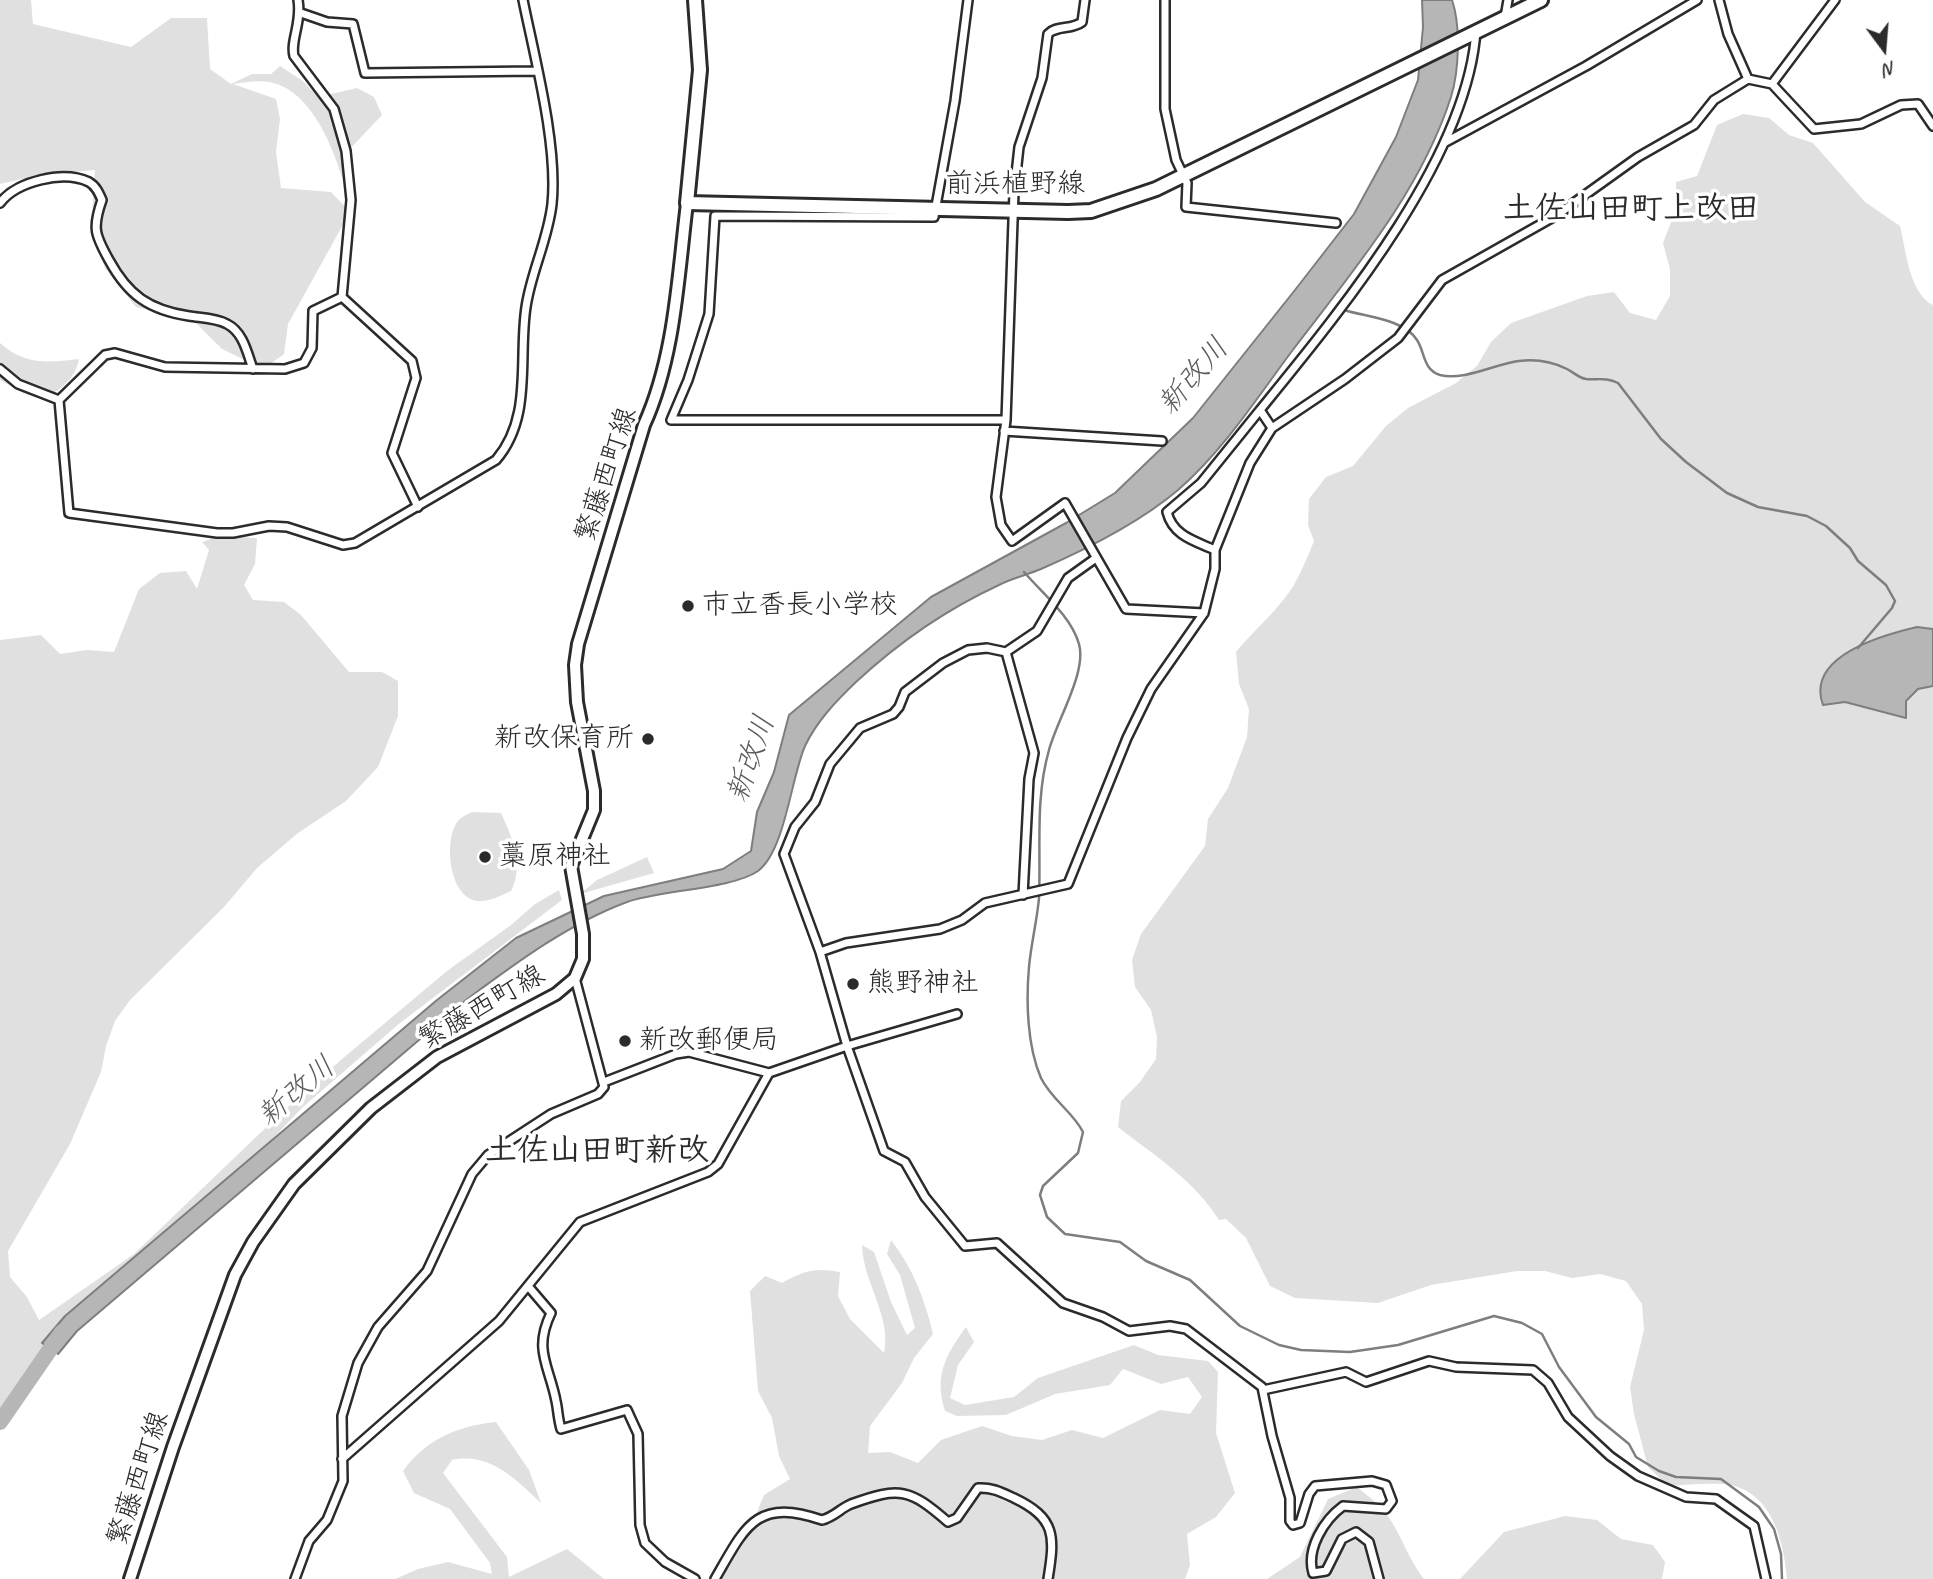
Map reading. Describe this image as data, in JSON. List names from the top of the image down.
{
  "streets": {
    "main road": ["前浜植野線", "繁藤西町線"]
  },
  "crossings": [
    ["前浜植野線", "繁藤西町線"]
  ],
  "districts": ["土佐山田町上改田", "土佐山田町新改"],
  "water": ["新改川"],
  "places": [
    "市立香長小学校",
    "新改保育所",
    "藁原神社",
    "熊野神社",
    "新改郵便局"
  ],
  "north": "bottom"
}
